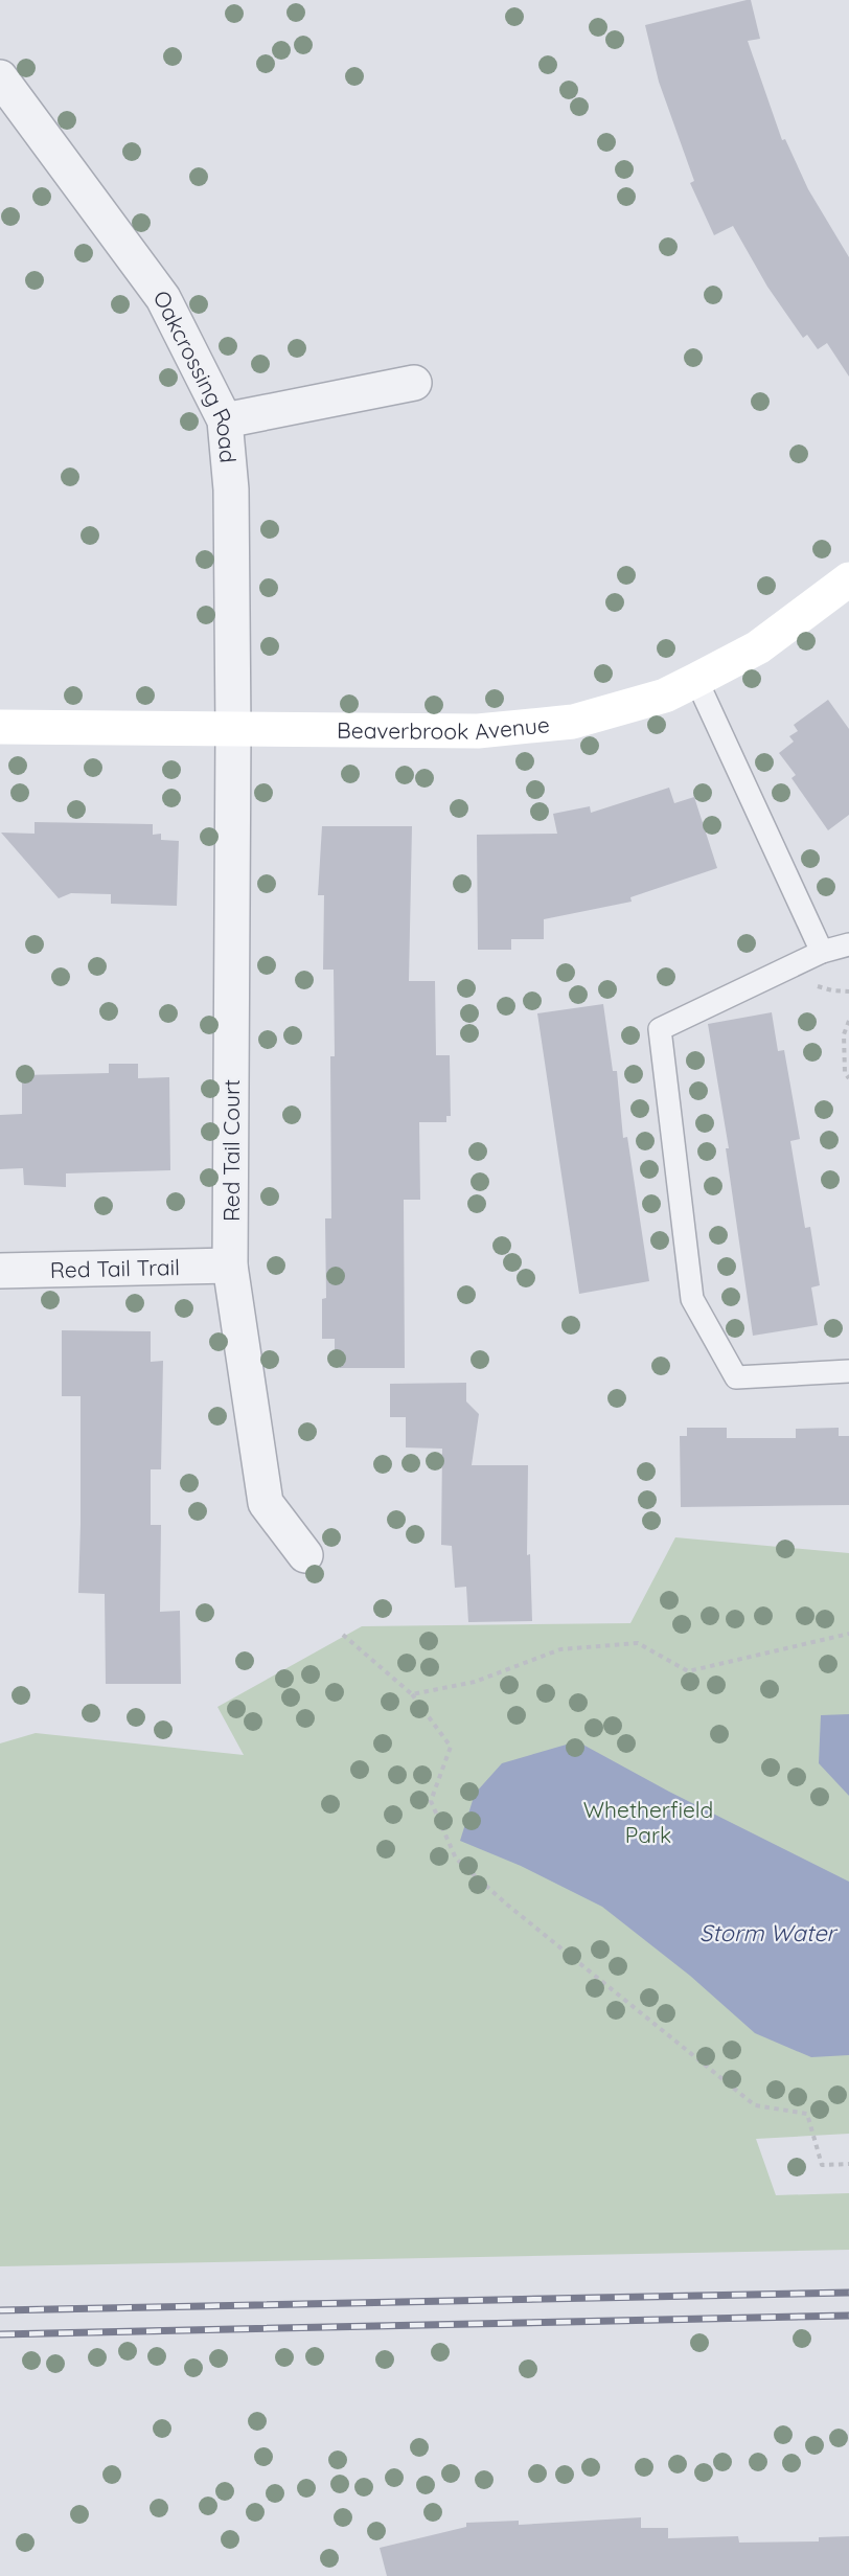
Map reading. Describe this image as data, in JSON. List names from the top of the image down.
{
  "streets": {
    "street": [
      "Oakcrossing Road",
      "Beaverbrook Avenue",
      "Red Tail Court",
      "Red Tail Trail"
    ]
  },
  "crossings": [
    ["Oakcrossing Road", "Beaverbrook Avenue"],
    ["Oakcrossing Road", "Red Tail Court"],
    ["Beaverbrook Avenue", "Red Tail Court"],
    ["Red Tail Court", "Red Tail Trail"]
  ],
  "water": ["Storm Water"],
  "parks": ["Whetherfield Park"]
}
